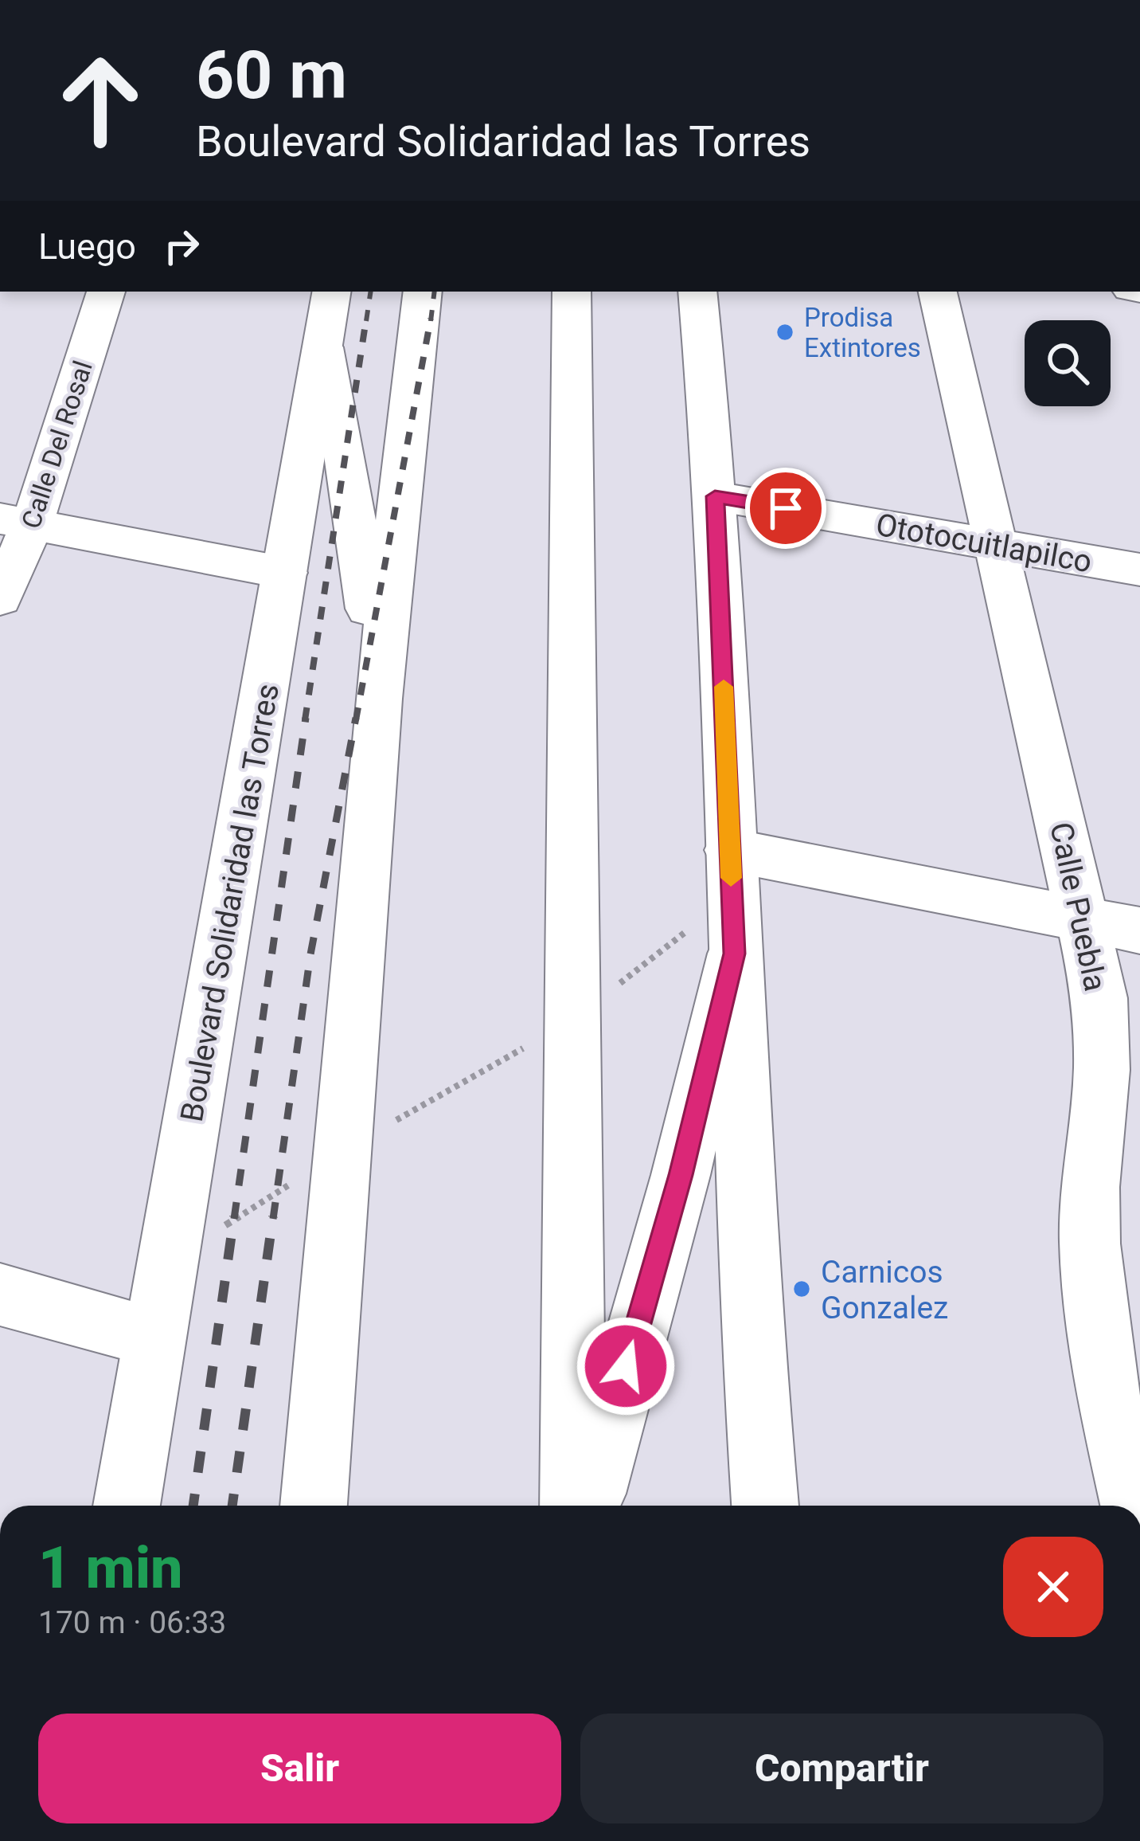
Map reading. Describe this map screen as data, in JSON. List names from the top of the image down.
{
  "streets": {
    "main road": [
      "Calle Del Rosal",
      "Ototocuitlapilco",
      "Boulevard Solidaridad las Torres",
      "Calle Puebla"
    ]
  },
  "crossings": [
    ["Ototocuitlapilco", "Calle Puebla"]
  ],
  "places": ["Prodisa Extintores", "Carnicos Gonzalez"],
  "page": {
    "turn": ["60 m", "Boulevard Solidaridad las Torres"],
    "then": "Luego",
    "heading": ["1 min", "170 m · 06:33"],
    "buttons": ["Salir", "Compartir"]
  }
}
